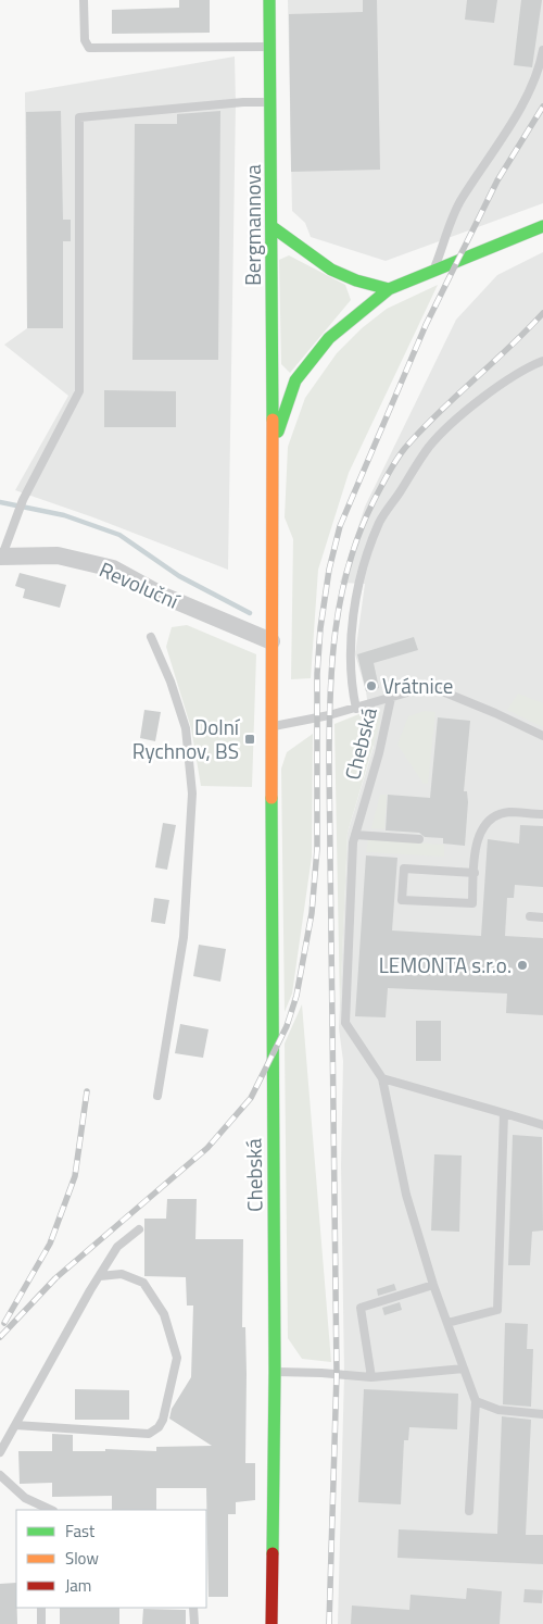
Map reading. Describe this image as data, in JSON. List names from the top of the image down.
{
  "streets": {
    "street": ["Bergmannova", "Revoluční", "Chebská"]
  },
  "crossings": [
    ["Bergmannova", "Chebská"],
    ["Revoluční", "Chebská"]
  ],
  "places": {
    "other": ["Vrátnice", "LEMONTA s.r.o."],
    "transit": ["Dolní Rychnov, BS"]
  },
  "legend": ["Fast", "Slow", "Jam"]
}
